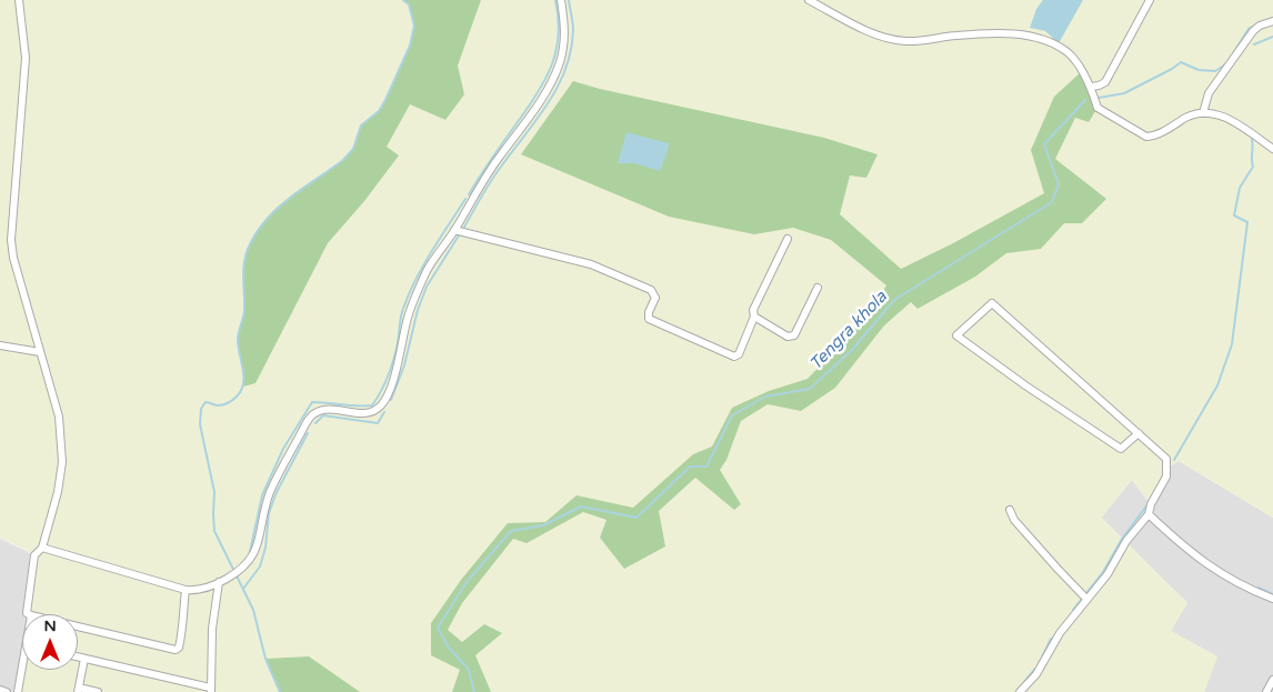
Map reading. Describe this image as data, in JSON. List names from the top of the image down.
{
  "water": ["Tengra khola"],
  "north": "top"
}
